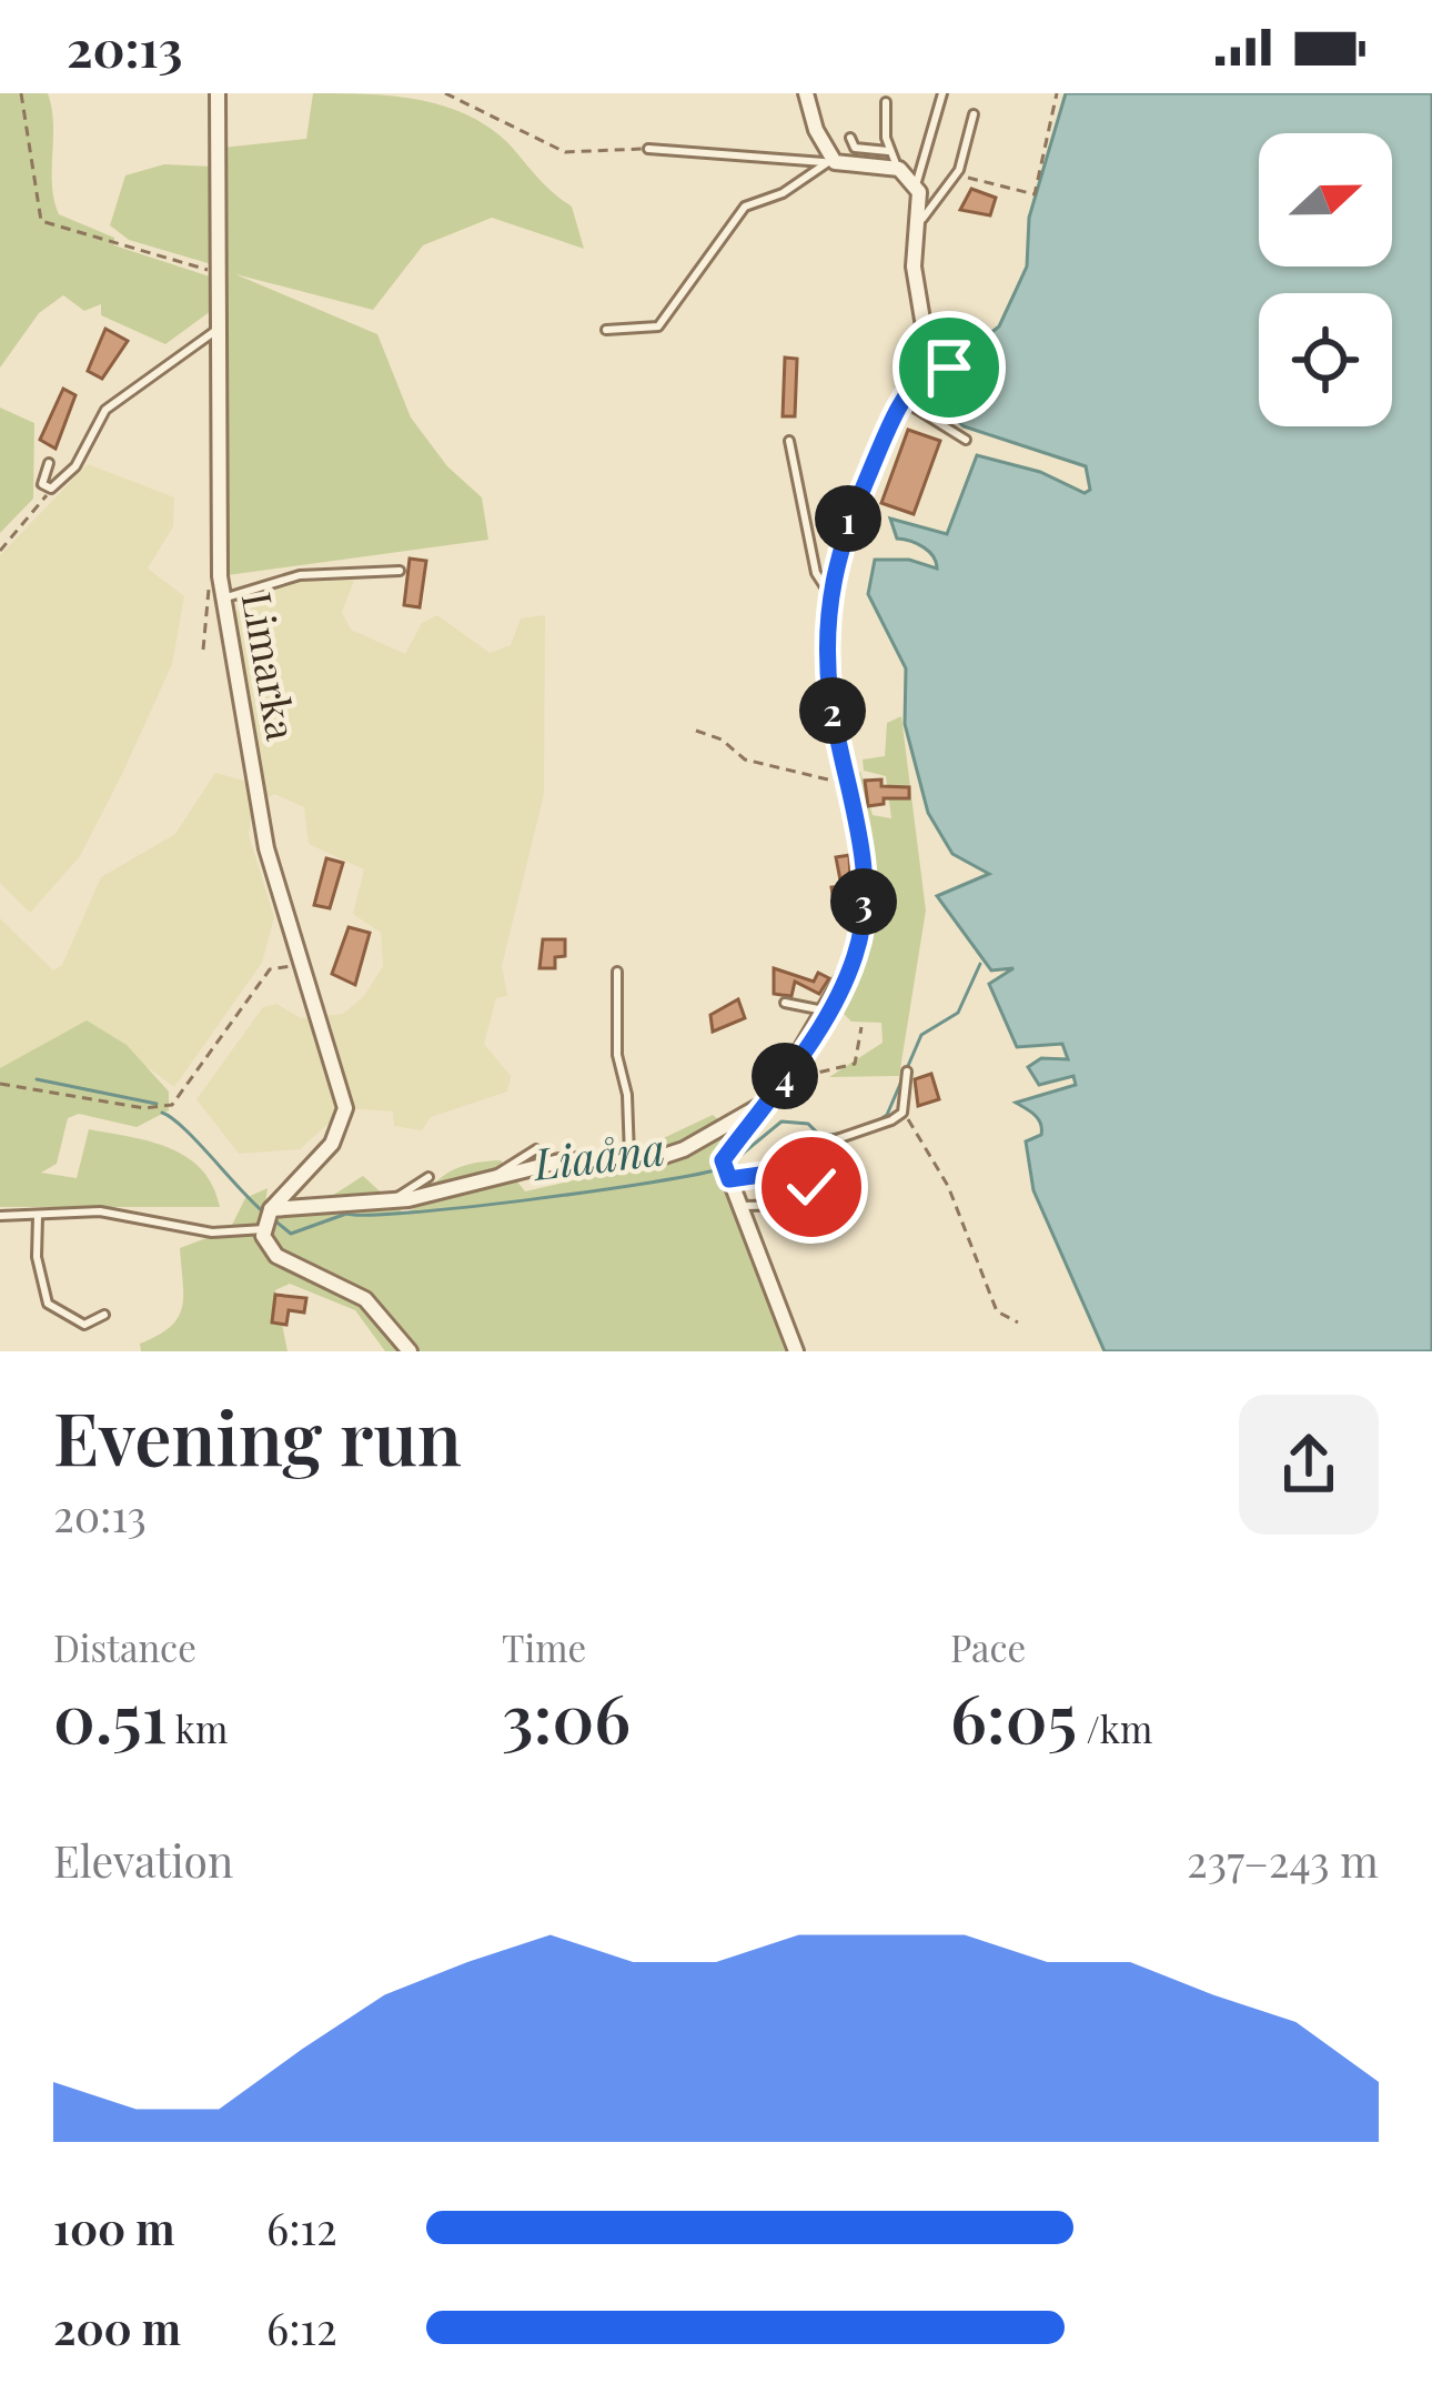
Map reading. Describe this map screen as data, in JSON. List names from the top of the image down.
{
  "streets": {
    "street": ["Limarka"]
  },
  "water": ["Liaåna"],
  "north": "right",
  "page": {
    "status": "20:13",
    "pins": [
      "1",
      "2",
      "3",
      "4"
    ],
    "heading": ["Evening run", "20:13"],
    "stats": [
      ["Distance", "0.51 km"],
      ["Time", "3:06"],
      ["Pace", "6:05 /km"]
    ],
    "chart": ["Elevation", "237–243 m"],
    "list": [
      {
        "name": "100 m",
        "note": "6:12"
      },
      {
        "name": "200 m",
        "note": "6:12"
      }
    ]
  }
}
